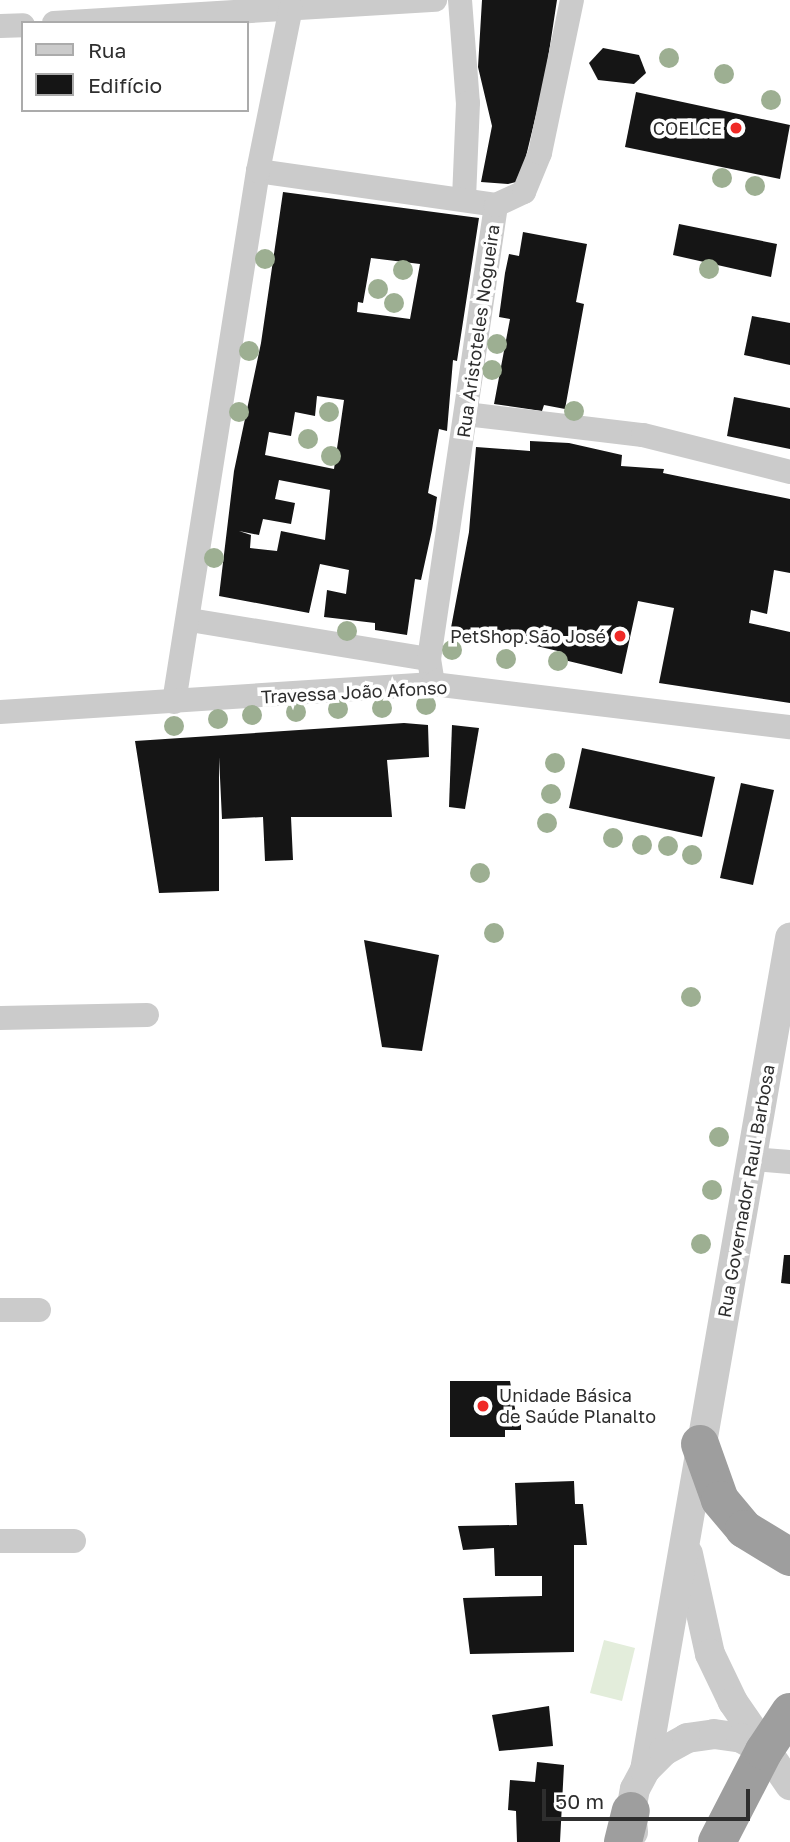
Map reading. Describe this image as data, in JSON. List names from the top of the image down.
{
  "streets": {
    "street": ["Rua Aristoteles Nogueira", "Travessa João Afonso", "Rua Governador Raul Barbosa"]
  },
  "crossings": [
    ["Rua Aristoteles Nogueira", "Travessa João Afonso"]
  ],
  "places": ["COELCE", "PetShop São José", "Unidade Básica de Saúde Planalto"],
  "legend": ["Rua", "Edifício"],
  "scale_bar": "50 m"
}
